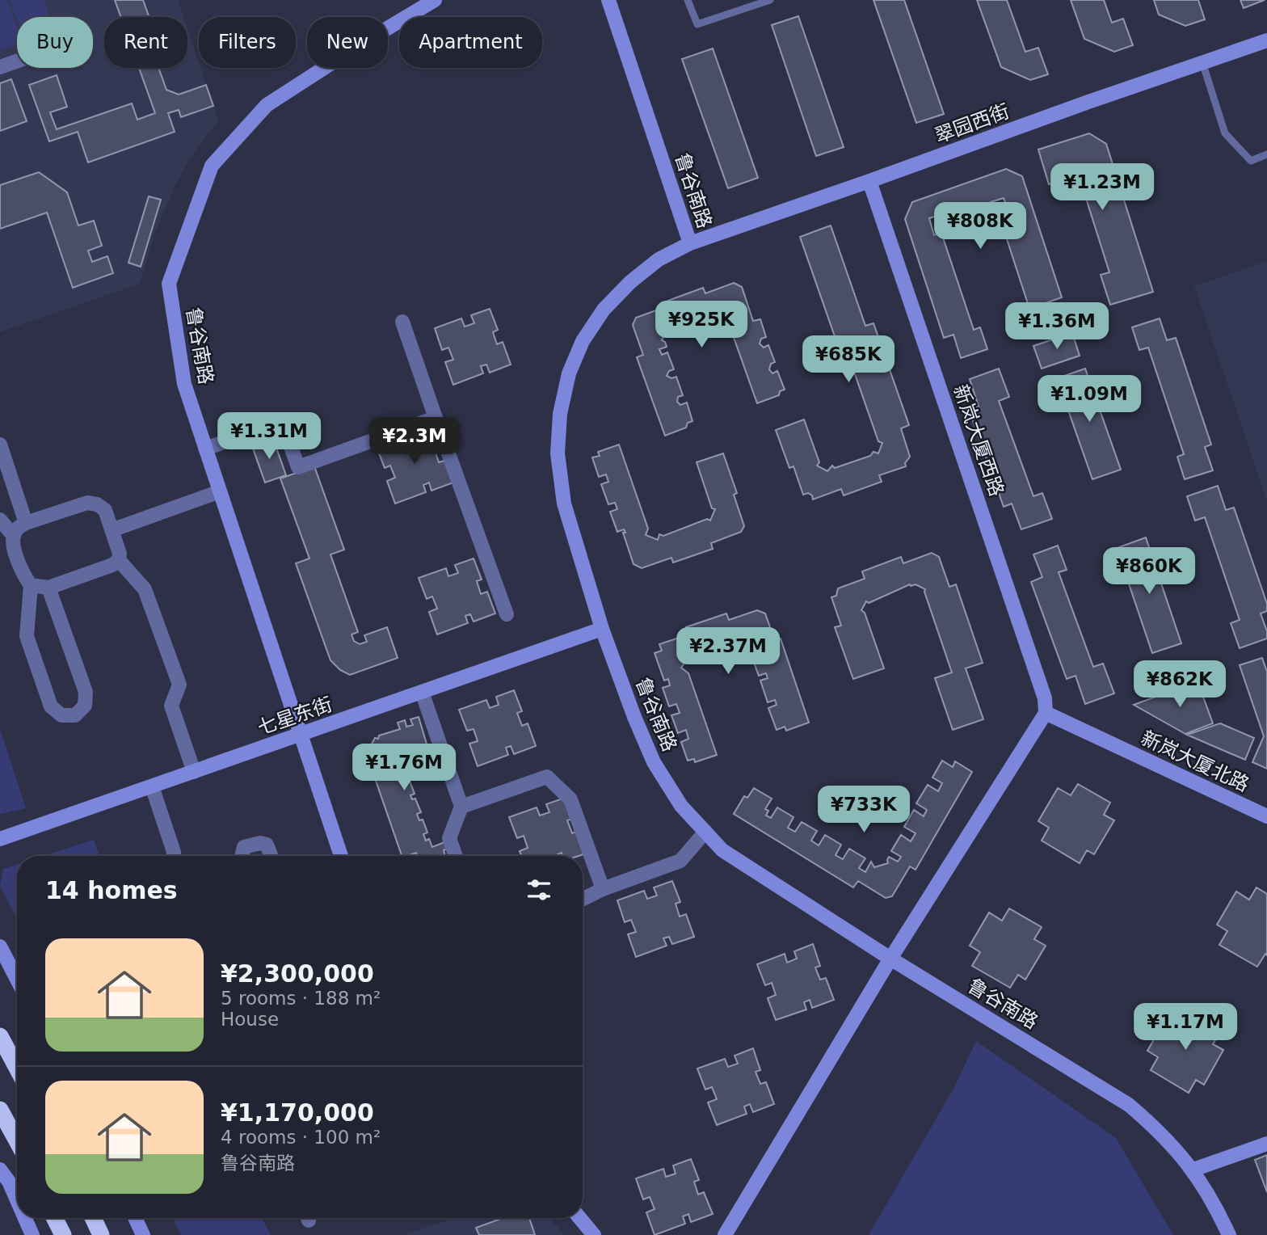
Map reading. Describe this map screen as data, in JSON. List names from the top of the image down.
{
  "streets": {
    "street": [
      "翠园西街",
      "鲁谷南路",
      "新岚大厦西路",
      "七星东街",
      "新岚大厦北路"
    ]
  },
  "crossings": [
    ["翠园西街", "鲁谷南路"],
    ["翠园西街", "新岚大厦西路"],
    ["鲁谷南路", "七星东街"],
    ["新岚大厦西路", "新岚大厦北路"]
  ],
  "page": {
    "chip": [
      "Buy",
      "Rent",
      "Filters",
      "New",
      "Apartment"
    ],
    "price": [
      "¥1.23M",
      "¥808K",
      "¥925K",
      "¥1.36M",
      "¥685K",
      "¥1.09M",
      "¥1.31M",
      "¥2.3M",
      "¥860K",
      "¥2.37M",
      "¥862K",
      "¥1.76M",
      "¥733K",
      "¥1.17M"
    ],
    "heading": "14 homes",
    "list": [
      {
        "name": "¥2,300,000",
        "note": "5 rooms · 188 m² · House"
      },
      {
        "name": "¥1,170,000",
        "note": "4 rooms · 100 m² · 鲁谷南路"
      }
    ]
  }
}
